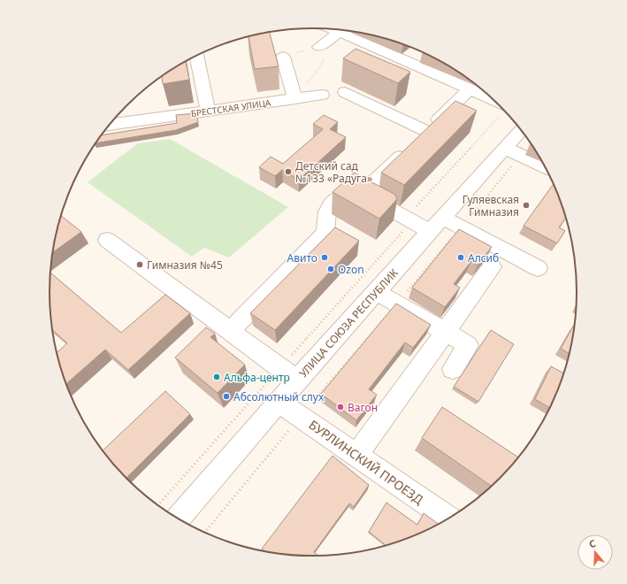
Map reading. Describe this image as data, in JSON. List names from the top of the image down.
{
  "streets": {
    "street": ["БРЕСТСКАЯ УЛИЦА", "УЛИЦА СОЮЗА РЕСПУБЛИК", "БУРЛИНСКИЙ ПРОЕЗД"]
  },
  "crossings": [
    ["УЛИЦА СОЮЗА РЕСПУБЛИК", "БУРЛИНСКИЙ ПРОЕЗД"]
  ],
  "places": [
    "Детский сад №133 «Радуга»",
    "Гуляевская Гимназия",
    "Авито",
    "Алсиб",
    "Гимназия №45",
    "Ozon",
    "Альфа-центр",
    "Абсолютный слух",
    "Вагон"
  ],
  "north": "top"
}
